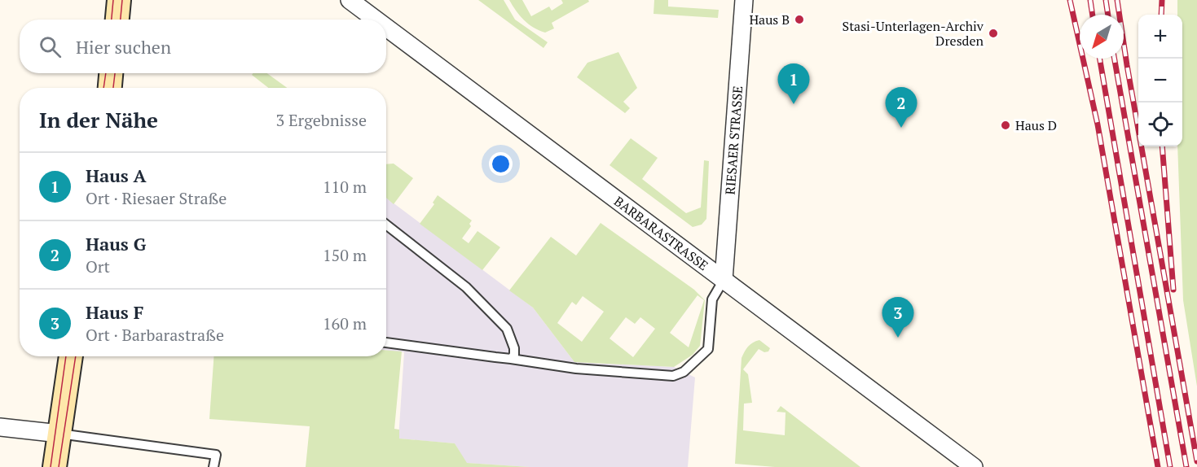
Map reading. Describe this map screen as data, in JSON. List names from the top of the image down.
{
  "streets": {
    "street": ["RIESAER STRASSE", "BARBARASTRASSE"]
  },
  "crossings": [
    ["RIESAER STRASSE", "BARBARASTRASSE"]
  ],
  "places": ["Haus B", "Stasi-Unterlagen-Archiv Dresden", "Haus D"],
  "north": "bottom left",
  "page": {
    "map_buttons": ["+", "−"],
    "search": "Hier suchen",
    "pins": ["1", "2", "3"],
    "heading": ["In der Nähe", "3 Ergebnisse"],
    "list": [
      {
        "mark": "1",
        "name": "Haus A",
        "note": "Ort · Riesaer Straße",
        "value": "110 m"
      },
      {
        "mark": "2",
        "name": "Haus G",
        "note": "Ort",
        "value": "150 m"
      },
      {
        "mark": "3",
        "name": "Haus F",
        "note": "Ort · Barbarastraße",
        "value": "160 m"
      }
    ]
  }
}
